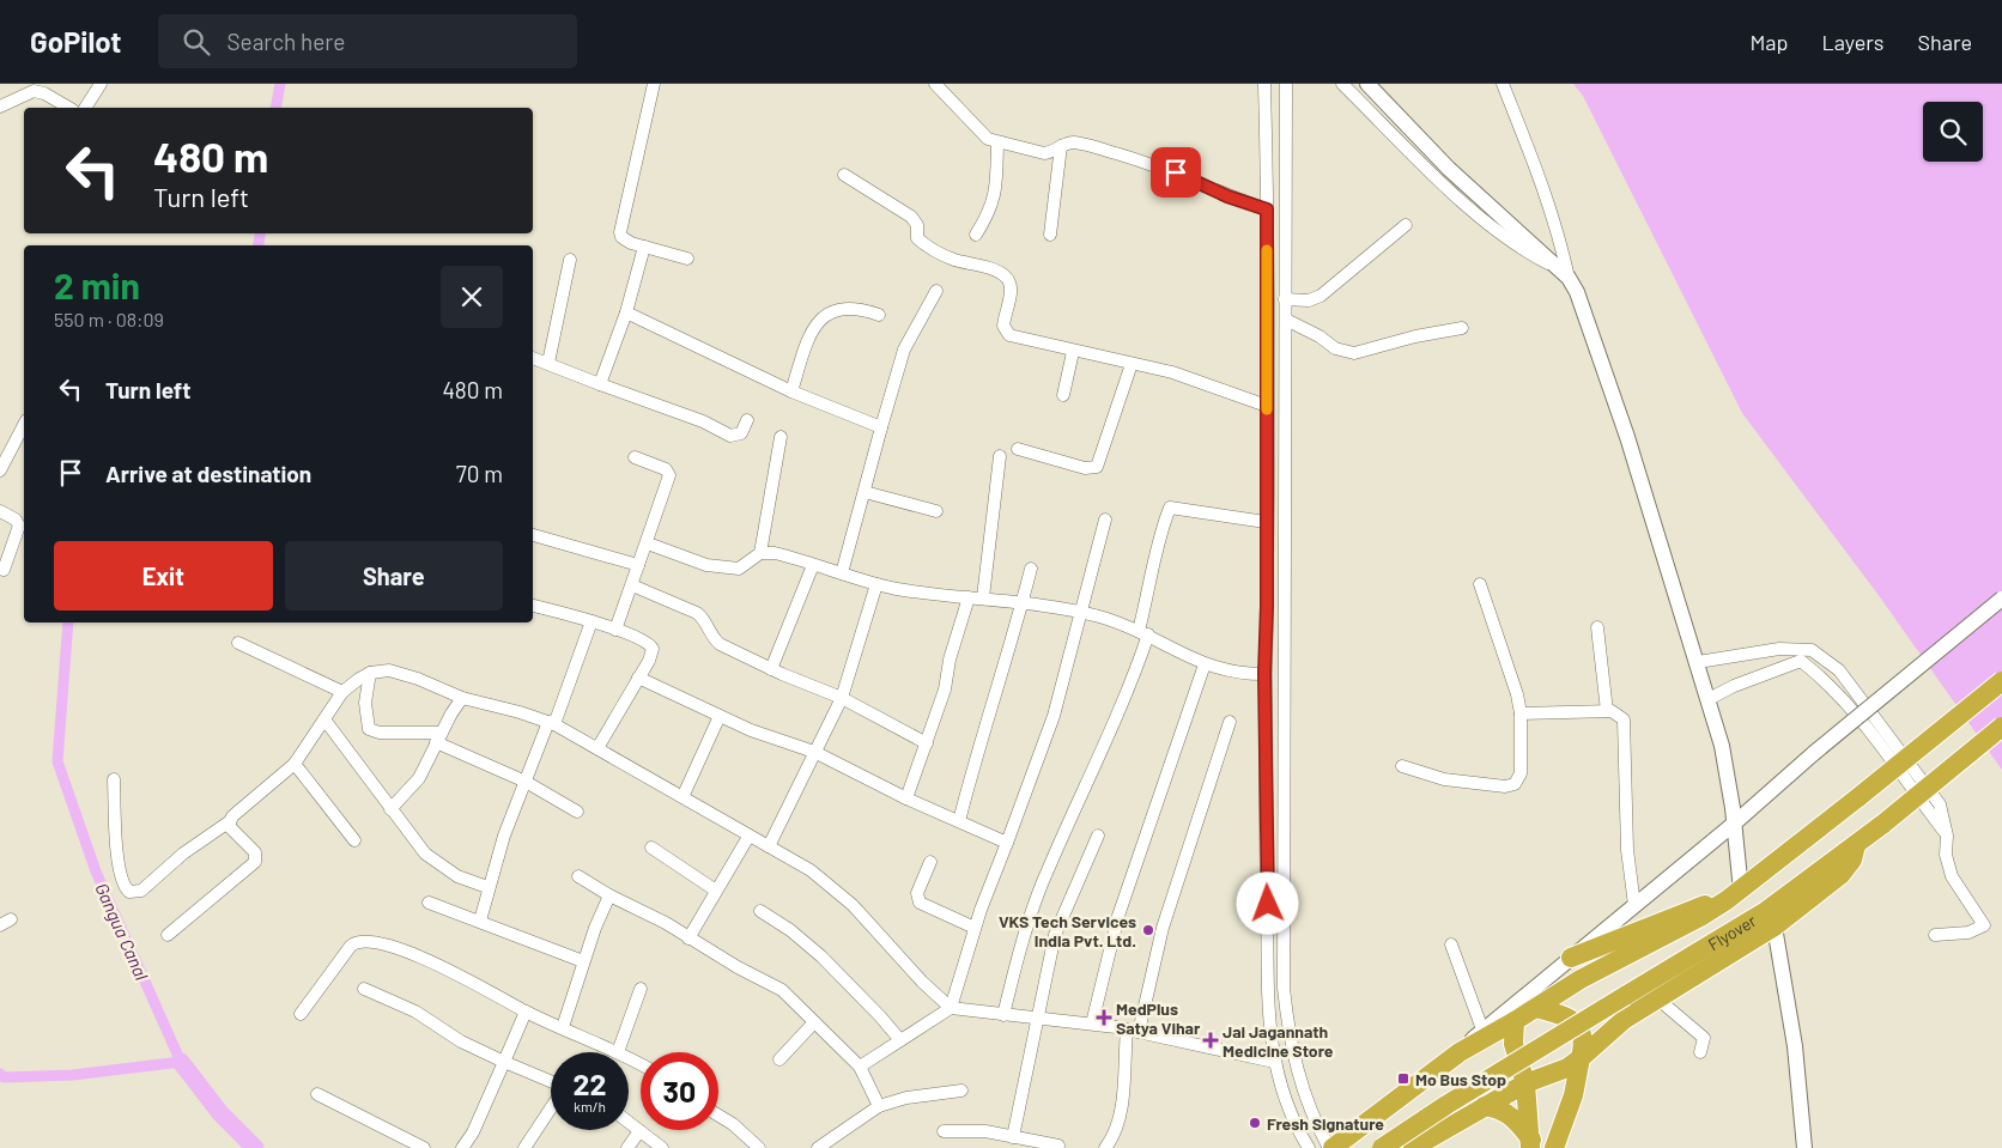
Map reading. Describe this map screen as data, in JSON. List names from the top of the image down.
{
  "streets": {
    "highway": ["Flyover"]
  },
  "water": ["Gangua Canal"],
  "places": {
    "other": ["VKS Tech Services India Pvt. Ltd.", "Fresh Signature"],
    "health": ["MedPlus Satya Vihar", "Jai Jagannath Medicine Store"],
    "transit": ["Mo Bus Stop"]
  },
  "page": {
    "header": "GoPilot",
    "search": "Search here",
    "nav": ["Map", "Layers", "Share"],
    "turn": ["480 m", "Turn left"],
    "heading": ["2 min", "550 m · 08:09"],
    "list": [
      {
        "name": "Turn left",
        "value": "480 m"
      },
      {
        "name": "Arrive at destination",
        "value": "70 m"
      }
    ],
    "buttons": ["Exit", "Share"],
    "speed": "22 km/h",
    "limit": "30"
  }
}
